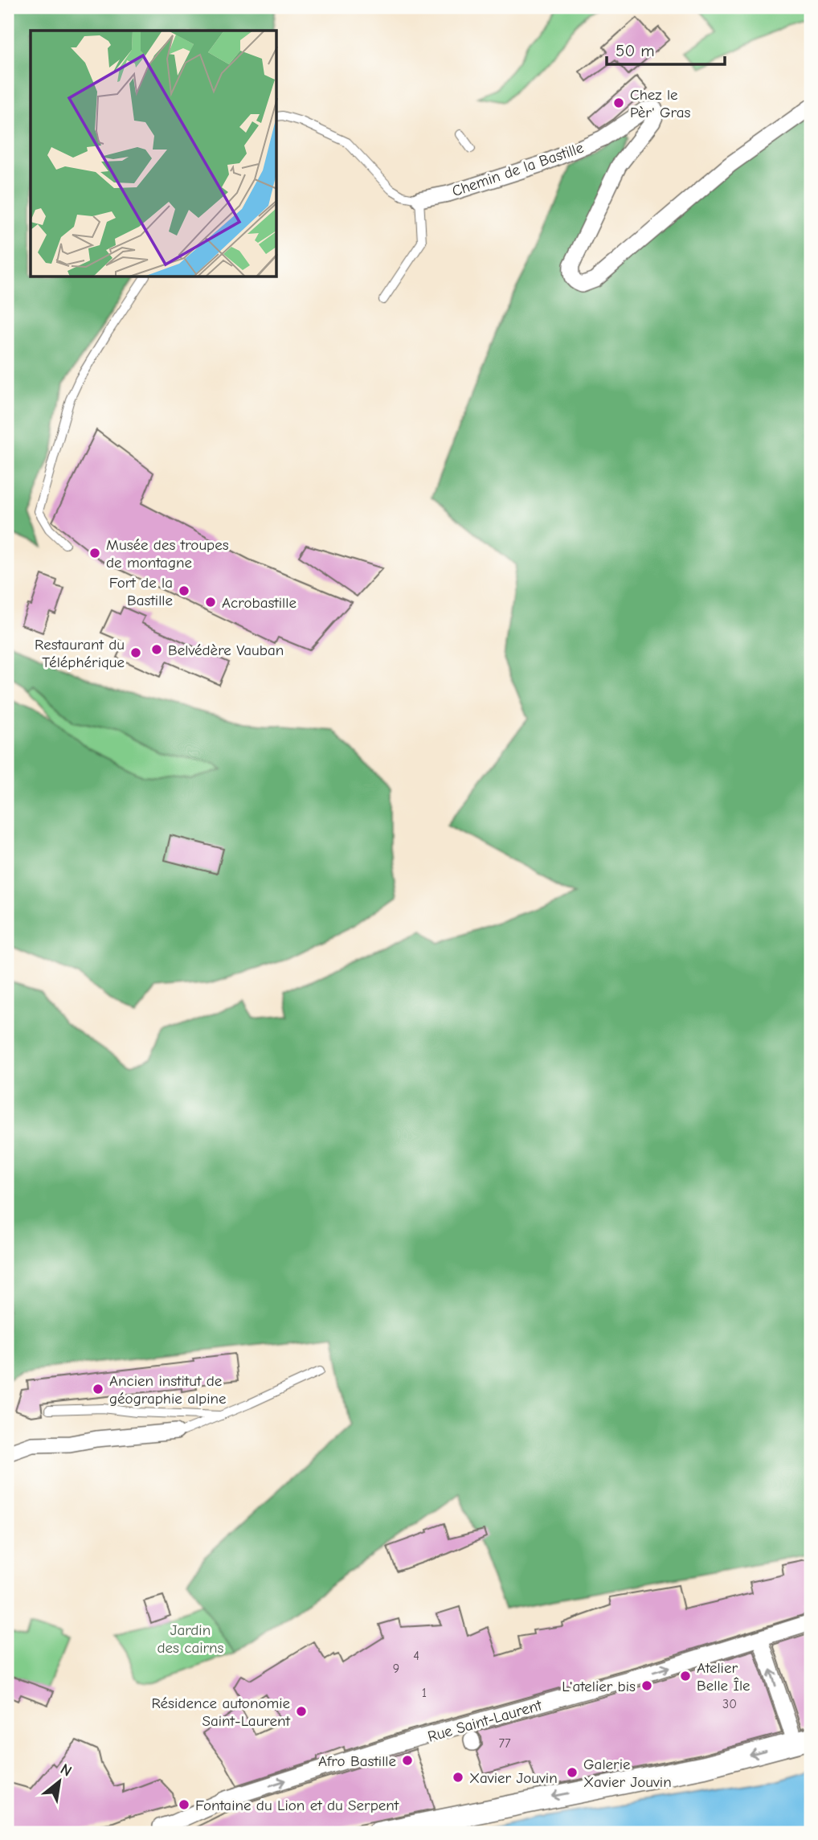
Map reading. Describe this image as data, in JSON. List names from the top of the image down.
{
  "streets": {
    "street": ["Chemin de la Bastille", "Rue Saint-Laurent"]
  },
  "one_way": ["Rue Saint-Laurent"],
  "parks": ["Jardin des cairns"],
  "places": [
    "Chez le Pèr' Gras",
    "Musée des troupes de montagne",
    "Fort de la Bastille",
    "Acrobastille",
    "Belvédère Vauban",
    "Restaurant du Téléphérique",
    "Ancien institut de géographie alpine",
    "Atelier Belle Île",
    "L'atelier bis",
    "Résidence autonomie Saint-Laurent",
    "Afro Bastille",
    "Galerie Xavier Jouvin",
    "Xavier Jouvin",
    "Fontaine du Lion et du Serpent"
  ],
  "house_numbers": [
    "4",
    "9",
    "1",
    "30",
    "77"
  ],
  "scale_bar": "50 m",
  "north": "top right"
}
